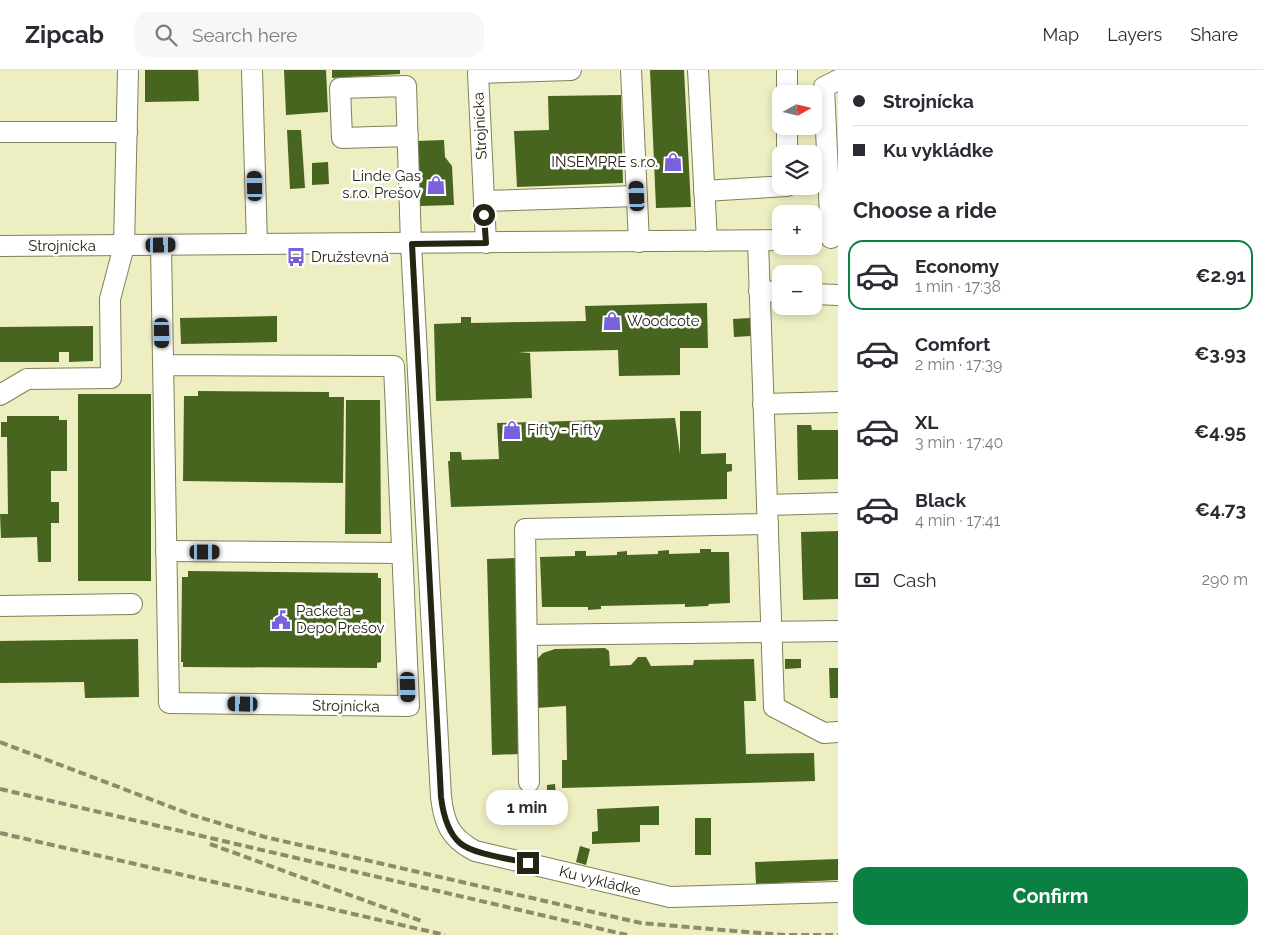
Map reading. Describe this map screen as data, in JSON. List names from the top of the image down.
{
  "streets": {
    "street": ["Strojnícka", "Ku vykládke"]
  },
  "crossings": [
    ["Strojnícka", "Ku vykládke"]
  ],
  "places": {
    "shop": [
      "INSEMPRE s.r.o.",
      "Linde Gas s.r.o. Prešov",
      "Woodcote",
      "Fifty - Fifty"
    ],
    "bus stop": ["Družstevná"],
    "public building": ["Packeta - Depo Prešov"]
  },
  "north": "right",
  "page": {
    "header": "Zipcab",
    "search": "Search here",
    "nav": ["Map", "Layers", "Share"],
    "banner": ["Strojnícka", "Ku vykládke"],
    "map_buttons": ["+", "−"],
    "heading": "Choose a ride",
    "list": [
      {
        "name": "Economy",
        "note": "1 min · 17:38",
        "value": "€2.91"
      },
      {
        "name": "Comfort",
        "note": "2 min · 17:39",
        "value": "€3.93"
      },
      {
        "name": "XL",
        "note": "3 min · 17:40",
        "value": "€4.95"
      },
      {
        "name": "Black",
        "note": "4 min · 17:41",
        "value": "€4.73"
      }
    ],
    "pay": ["Cash", "290 m"],
    "bubble": "1 min",
    "buttons": "Confirm"
  }
}
